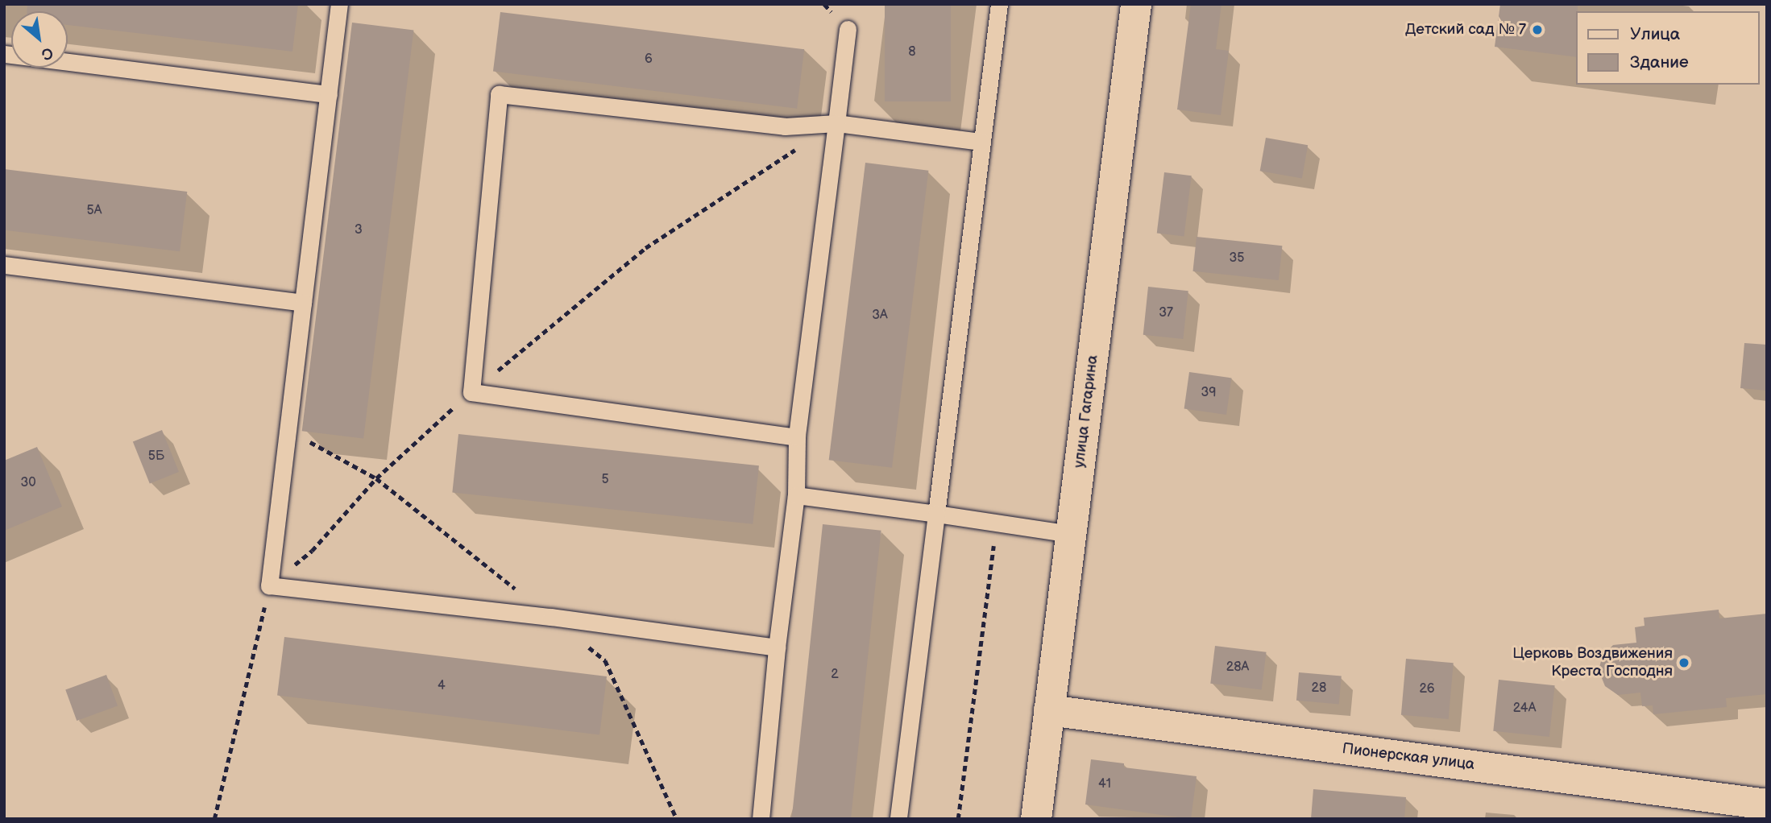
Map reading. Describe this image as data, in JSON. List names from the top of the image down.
{
  "streets": {
    "main road": ["улица Гагарина", "Пионерская улица"]
  },
  "crossings": [
    ["улица Гагарина", "Пионерская улица"]
  ],
  "places": ["Детский сад № 7", "Церковь Воздвижения Креста Господня"],
  "house_numbers": [
    "8",
    "6",
    "5А",
    "3",
    "35",
    "37",
    "3А",
    "39",
    "5Б",
    "5",
    "30",
    "28А",
    "2",
    "4",
    "28",
    "26",
    "24А",
    "41"
  ],
  "legend": ["Улица", "Здание"],
  "north": "bottom right"
}
